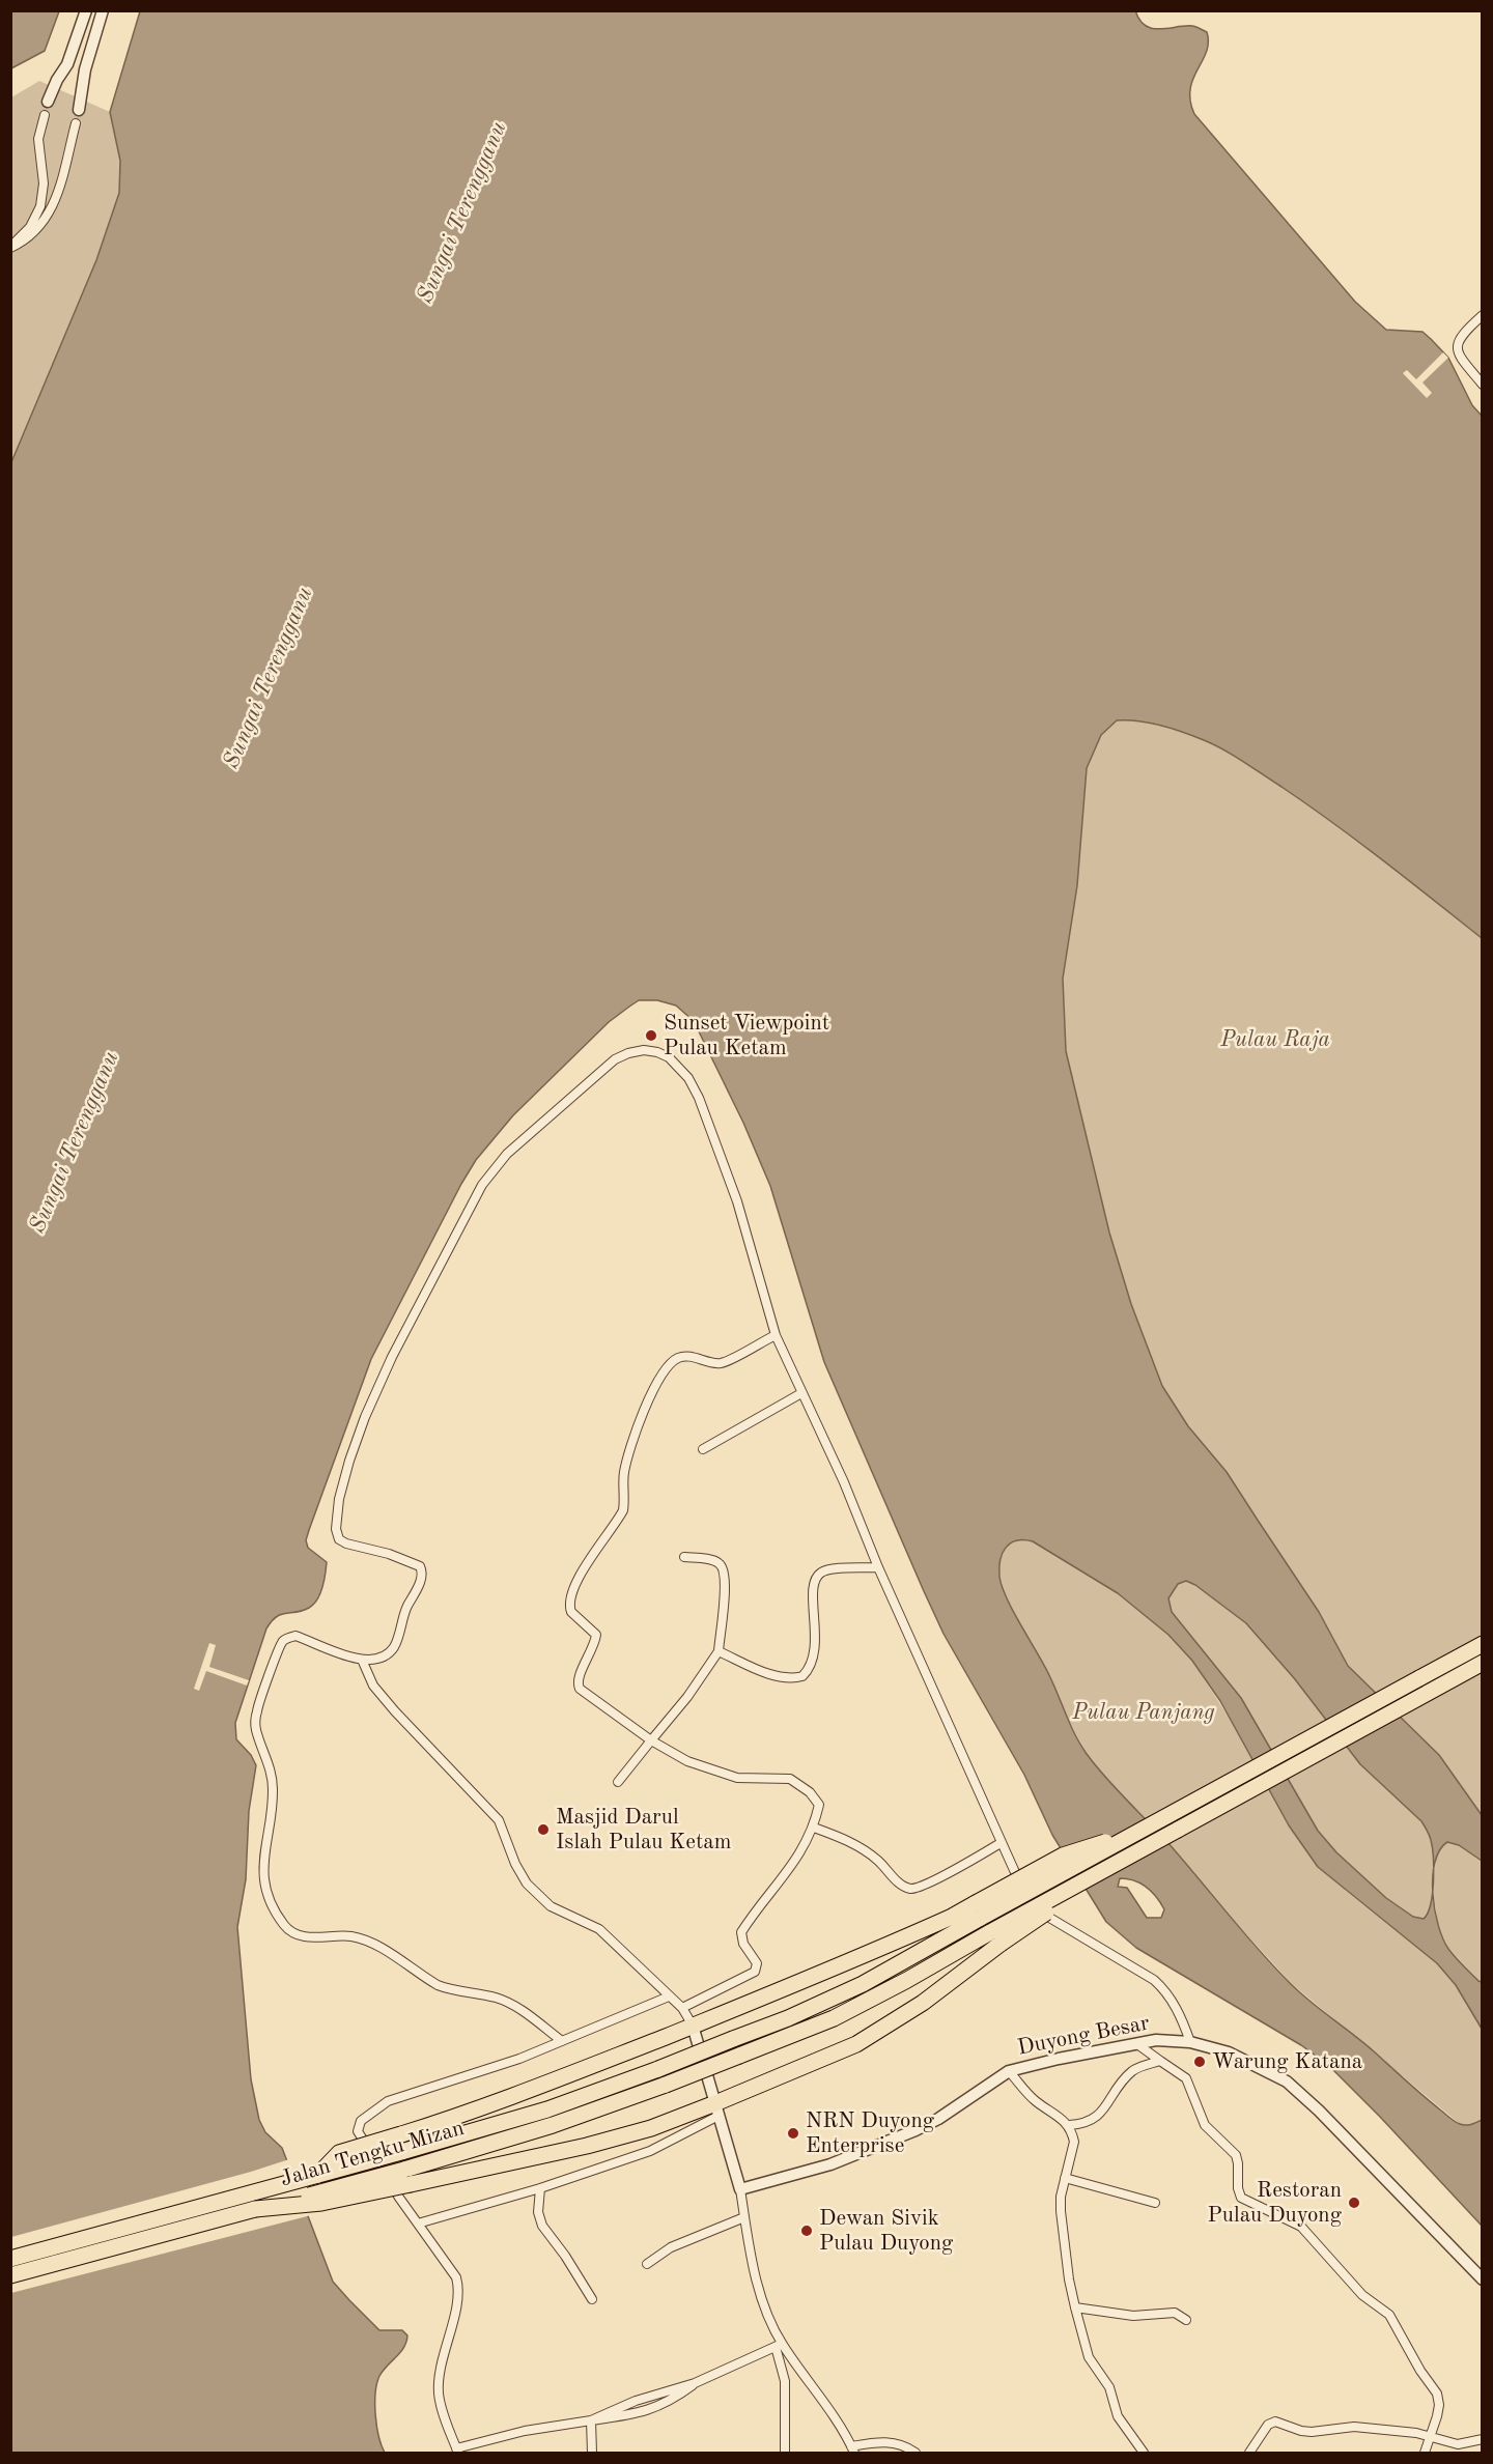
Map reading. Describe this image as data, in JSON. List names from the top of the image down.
{
  "streets": {
    "highway": ["Jalan Tengku Mizan"],
    "street": ["Duyong Besar"]
  },
  "water": ["Sungai Terengganu"],
  "parks": ["Pulau Raja", "Pulau Panjang"],
  "places": [
    "Sunset Viewpoint Pulau Ketam",
    "Masjid Darul Islah Pulau Ketam",
    "Warung Katana",
    "NRN Duyong Enterprise",
    "Restoran Pulau Duyong",
    "Dewan Sivik Pulau Duyong"
  ]
}
